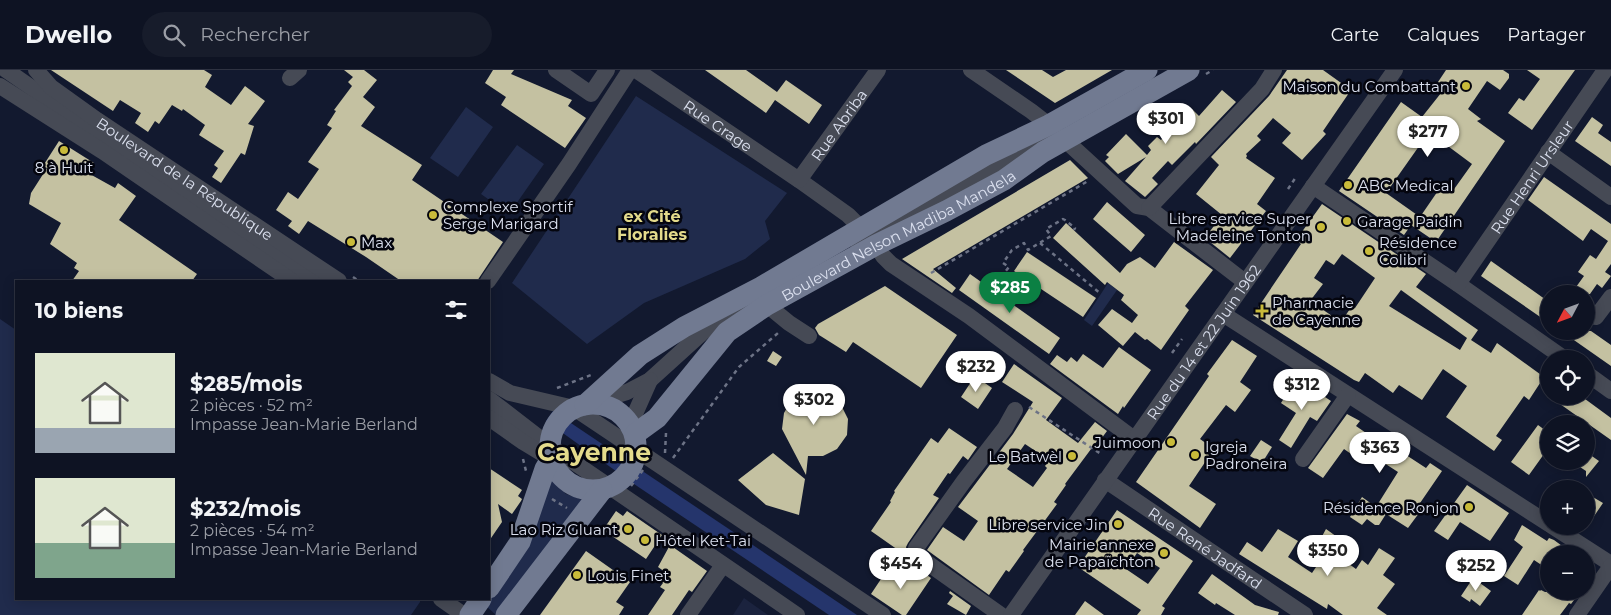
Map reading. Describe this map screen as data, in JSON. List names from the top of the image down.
{
  "streets": {
    "main road": ["Boulevard Nelson Madiba Mandela"],
    "street": [
      "Rue Grage",
      "Rue Abriba",
      "Rue Henri Ursleur",
      "Boulevard de la République",
      "Rue du 14 et 22 Juin 1962",
      "Rue René Jadfard"
    ]
  },
  "crossings": [
    ["Rue Grage", "Rue Abriba"],
    ["Rue Grage", "Boulevard Nelson Madiba Mandela"],
    ["Rue Grage", "Rue du 14 et 22 Juin 1962"],
    ["Rue du 14 et 22 Juin 1962", "Rue René Jadfard"]
  ],
  "districts": ["ex Cité Floralies", "Cayenne"],
  "places": {
    "other": [
      "Maison du Combattant",
      "8 à Huit",
      "ABC Medical",
      "Complexe Sportif Serge Marigard",
      "Garage Paidin",
      "Libre service Super Madeleine Tonton",
      "Max",
      "Résidence Colibri",
      "Juimoon",
      "Igreja Padroneira",
      "Le Batwèl",
      "Résidence Ronjon",
      "Libre service Jin",
      "Lao Riz Gluant",
      "Hôtel Ket-Tai",
      "Mairie annexe de Papaïchton",
      "Louis Finet"
    ],
    "health": ["Pharmacie de Cayenne"]
  },
  "north": "bottom left",
  "page": {
    "header": "Dwello",
    "search": "Rechercher",
    "nav": ["Carte", "Calques", "Partager"],
    "price": [
      "$301",
      "$277",
      "$285",
      "$232",
      "$312",
      "$302",
      "$363",
      "$350",
      "$454",
      "$252"
    ],
    "heading": "10 biens",
    "map_buttons": ["+", "−"],
    "list": [
      {
        "name": "$285/mois",
        "note": "2 pièces · 52 m² · Impasse Jean-Marie Berland"
      },
      {
        "name": "$232/mois",
        "note": "2 pièces · 54 m² · Impasse Jean-Marie Berland"
      }
    ]
  }
}
